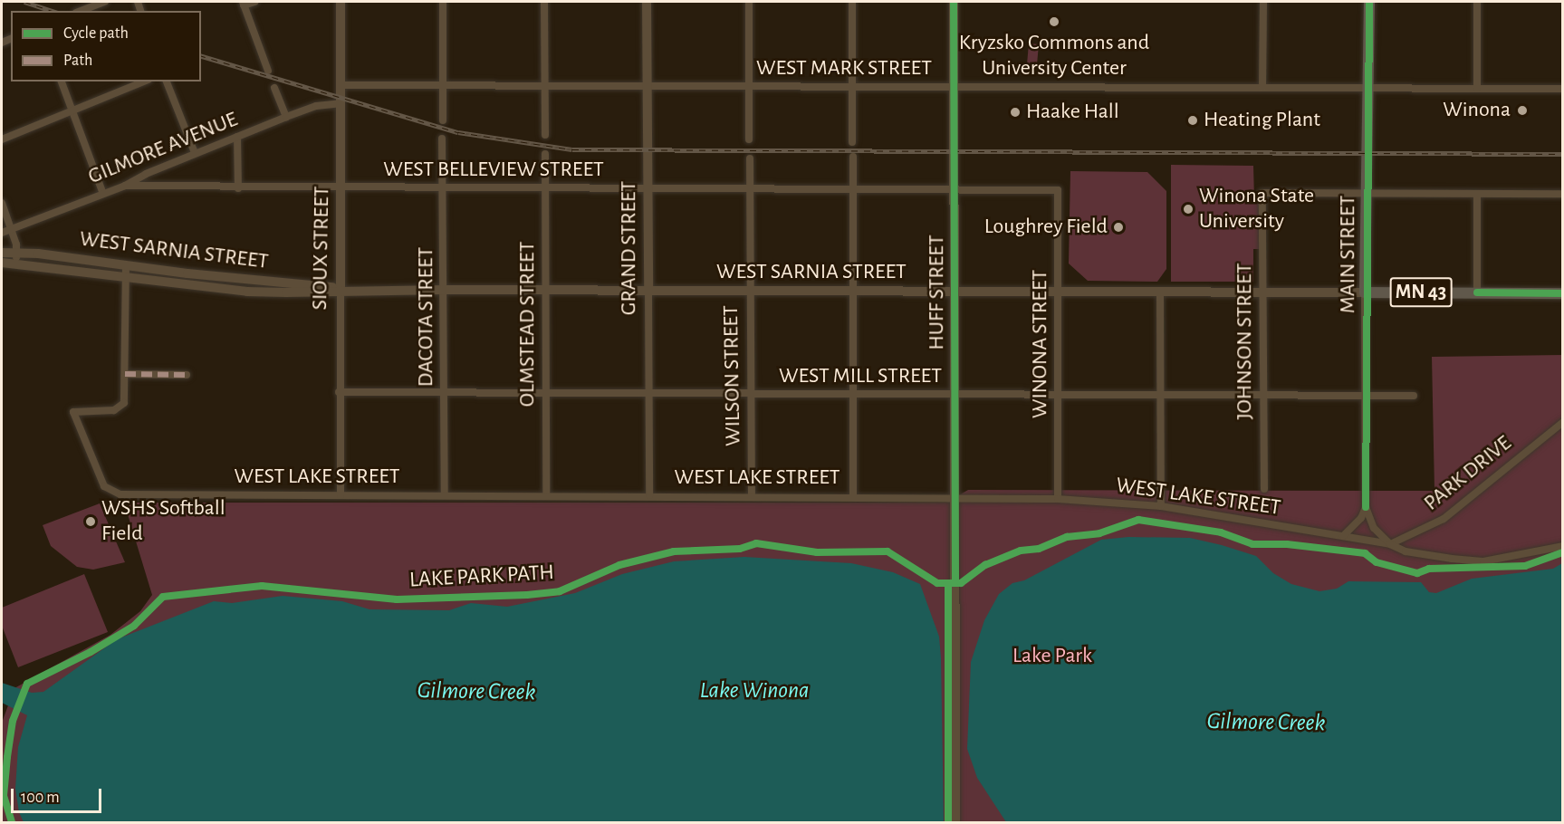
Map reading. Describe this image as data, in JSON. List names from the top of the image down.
{
  "streets": {
    "main road": ["WEST SARNIA STREET", "MAIN STREET", "MN 43"],
    "street": [
      "WEST MARK STREET",
      "GILMORE AVENUE",
      "WEST BELLEVIEW STREET",
      "SIOUX STREET",
      "GRAND STREET",
      "HUFF STREET",
      "DACOTA STREET",
      "OLMSTEAD STREET",
      "JOHNSON STREET",
      "WINONA STREET",
      "WILSON STREET",
      "WEST MILL STREET",
      "PARK DRIVE",
      "WEST LAKE STREET"
    ],
    "cycle path": ["LAKE PARK PATH"]
  },
  "crossings": [
    ["WEST MARK STREET", "SIOUX STREET"],
    ["WEST MARK STREET", "GRAND STREET"],
    ["WEST MARK STREET", "MAIN STREET"],
    ["WEST MARK STREET", "HUFF STREET"],
    ["GILMORE AVENUE", "WEST BELLEVIEW STREET"],
    ["GILMORE AVENUE", "SIOUX STREET"],
    ["WEST BELLEVIEW STREET", "SIOUX STREET"],
    ["WEST BELLEVIEW STREET", "GRAND STREET"],
    ["WEST BELLEVIEW STREET", "HUFF STREET"],
    ["WEST BELLEVIEW STREET", "DACOTA STREET"],
    ["WEST BELLEVIEW STREET", "OLMSTEAD STREET"],
    ["WEST BELLEVIEW STREET", "WINONA STREET"],
    ["WEST BELLEVIEW STREET", "WILSON STREET"],
    ["SIOUX STREET", "WEST SARNIA STREET"],
    ["SIOUX STREET", "WEST MILL STREET"],
    ["SIOUX STREET", "WEST LAKE STREET"],
    ["GRAND STREET", "WEST SARNIA STREET"],
    ["GRAND STREET", "WEST MILL STREET"],
    ["GRAND STREET", "WEST LAKE STREET"],
    ["WEST SARNIA STREET", "MAIN STREET"],
    ["WEST SARNIA STREET", "HUFF STREET"],
    ["WEST SARNIA STREET", "MN 43"],
    ["WEST SARNIA STREET", "DACOTA STREET"],
    ["WEST SARNIA STREET", "OLMSTEAD STREET"],
    ["WEST SARNIA STREET", "JOHNSON STREET"],
    ["WEST SARNIA STREET", "WINONA STREET"],
    ["WEST SARNIA STREET", "WILSON STREET"],
    ["MAIN STREET", "JOHNSON STREET"],
    ["MAIN STREET", "WEST MILL STREET"],
    ["MAIN STREET", "PARK DRIVE"],
    ["MAIN STREET", "WEST LAKE STREET"],
    ["HUFF STREET", "WEST MILL STREET"],
    ["HUFF STREET", "WEST LAKE STREET"],
    ["DACOTA STREET", "WEST MILL STREET"],
    ["DACOTA STREET", "WEST LAKE STREET"],
    ["OLMSTEAD STREET", "WEST MILL STREET"],
    ["OLMSTEAD STREET", "WEST LAKE STREET"],
    ["JOHNSON STREET", "WEST MILL STREET"],
    ["WINONA STREET", "WEST MILL STREET"],
    ["WINONA STREET", "WEST LAKE STREET"],
    ["WILSON STREET", "WEST MILL STREET"],
    ["WILSON STREET", "WEST LAKE STREET"],
    ["PARK DRIVE", "WEST LAKE STREET"]
  ],
  "water": ["Lake Winona", "Gilmore Creek"],
  "parks": ["Lake Park"],
  "places": [
    "Kryzsko Commons and University Center",
    "Winona",
    "Haake Hall",
    "Heating Plant",
    "Winona State University",
    "Loughrey Field",
    "WSHS Softball Field"
  ],
  "legend": ["Cycle path", "Path"],
  "scale_bar": "100 m"
}
